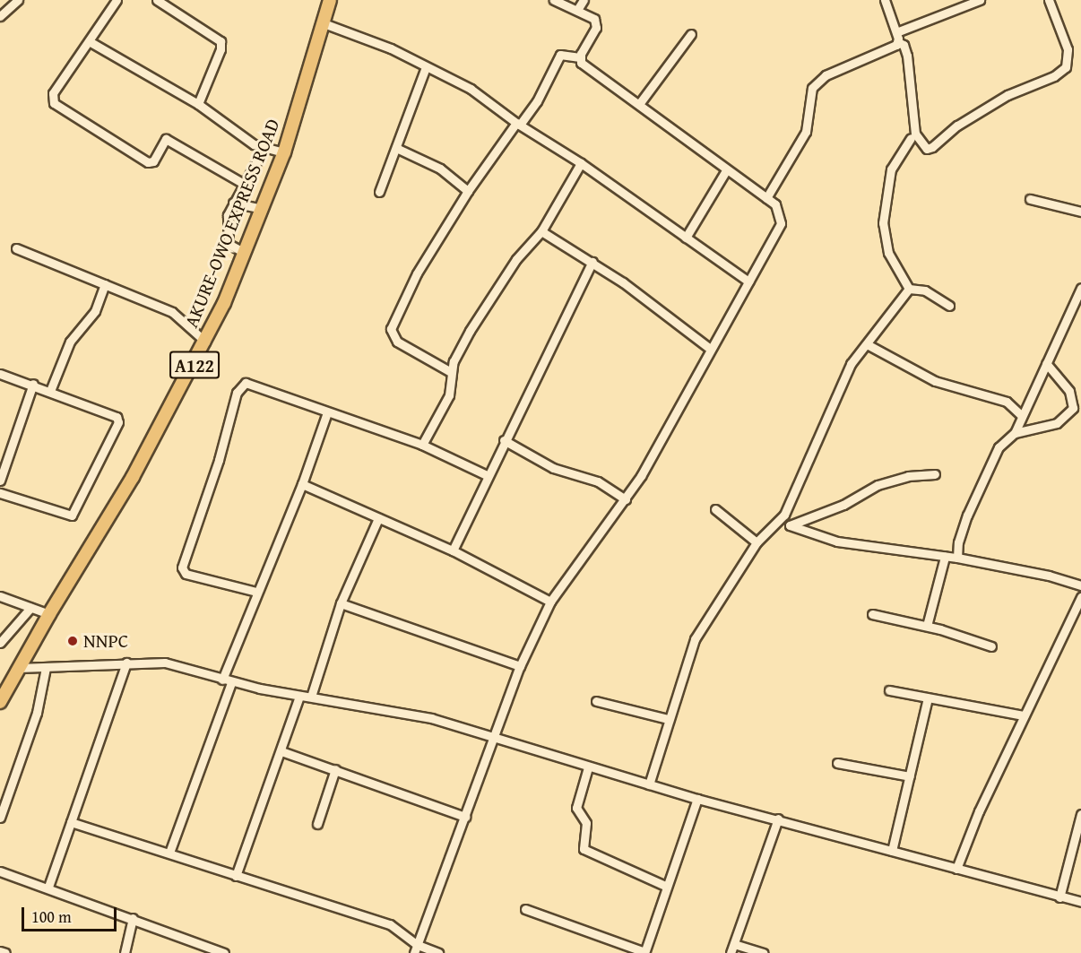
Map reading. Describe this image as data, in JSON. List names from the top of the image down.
{
  "streets": {
    "highway": ["AKURE-OWO EXPRESS ROAD", "A122"]
  },
  "places": ["NNPC"],
  "scale_bar": "100 m"
}
